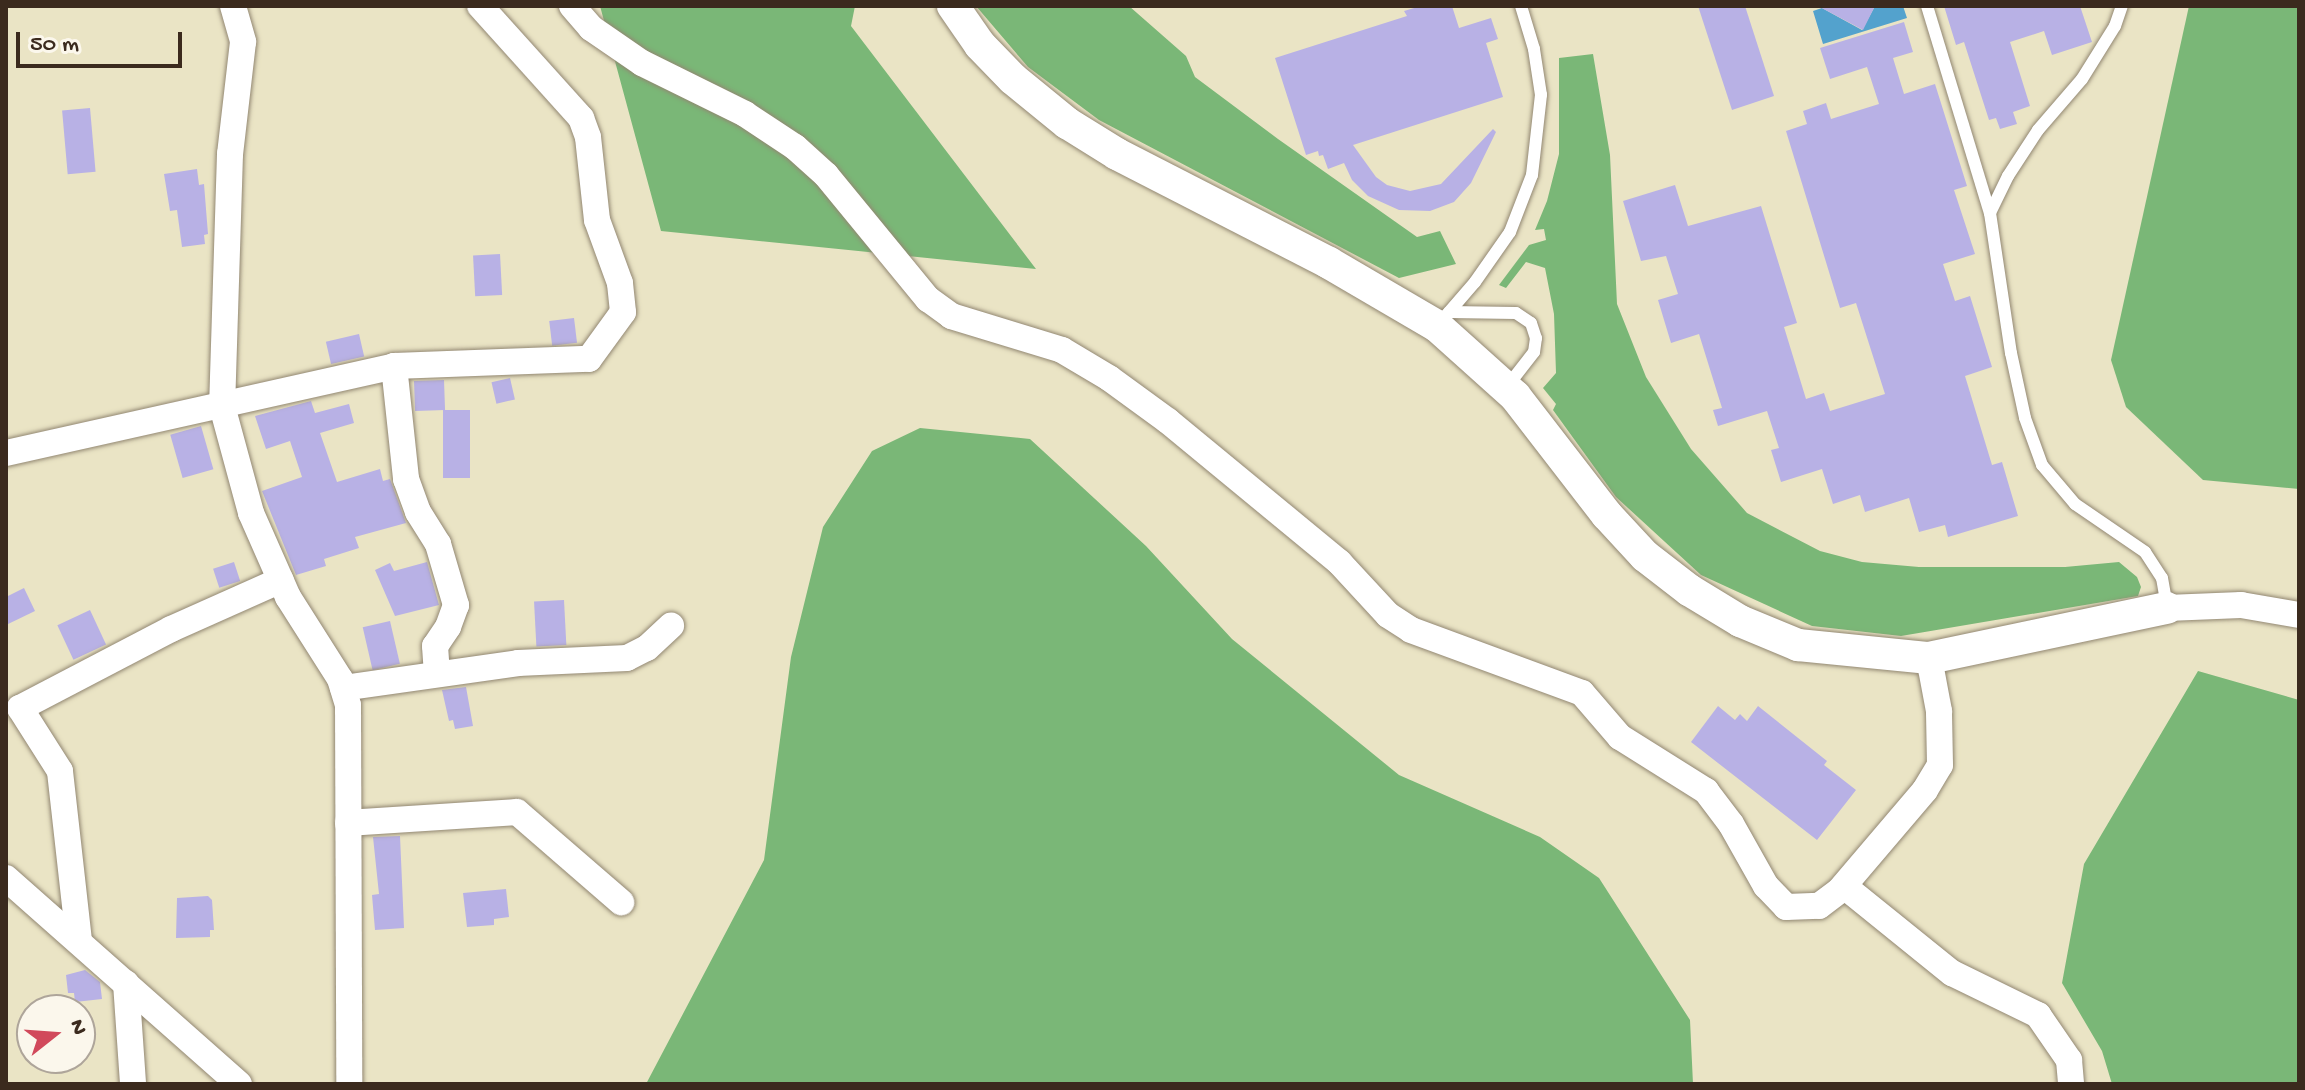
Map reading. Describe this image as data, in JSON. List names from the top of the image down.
{
  "scale_bar": "50 m",
  "north": "right"
}
